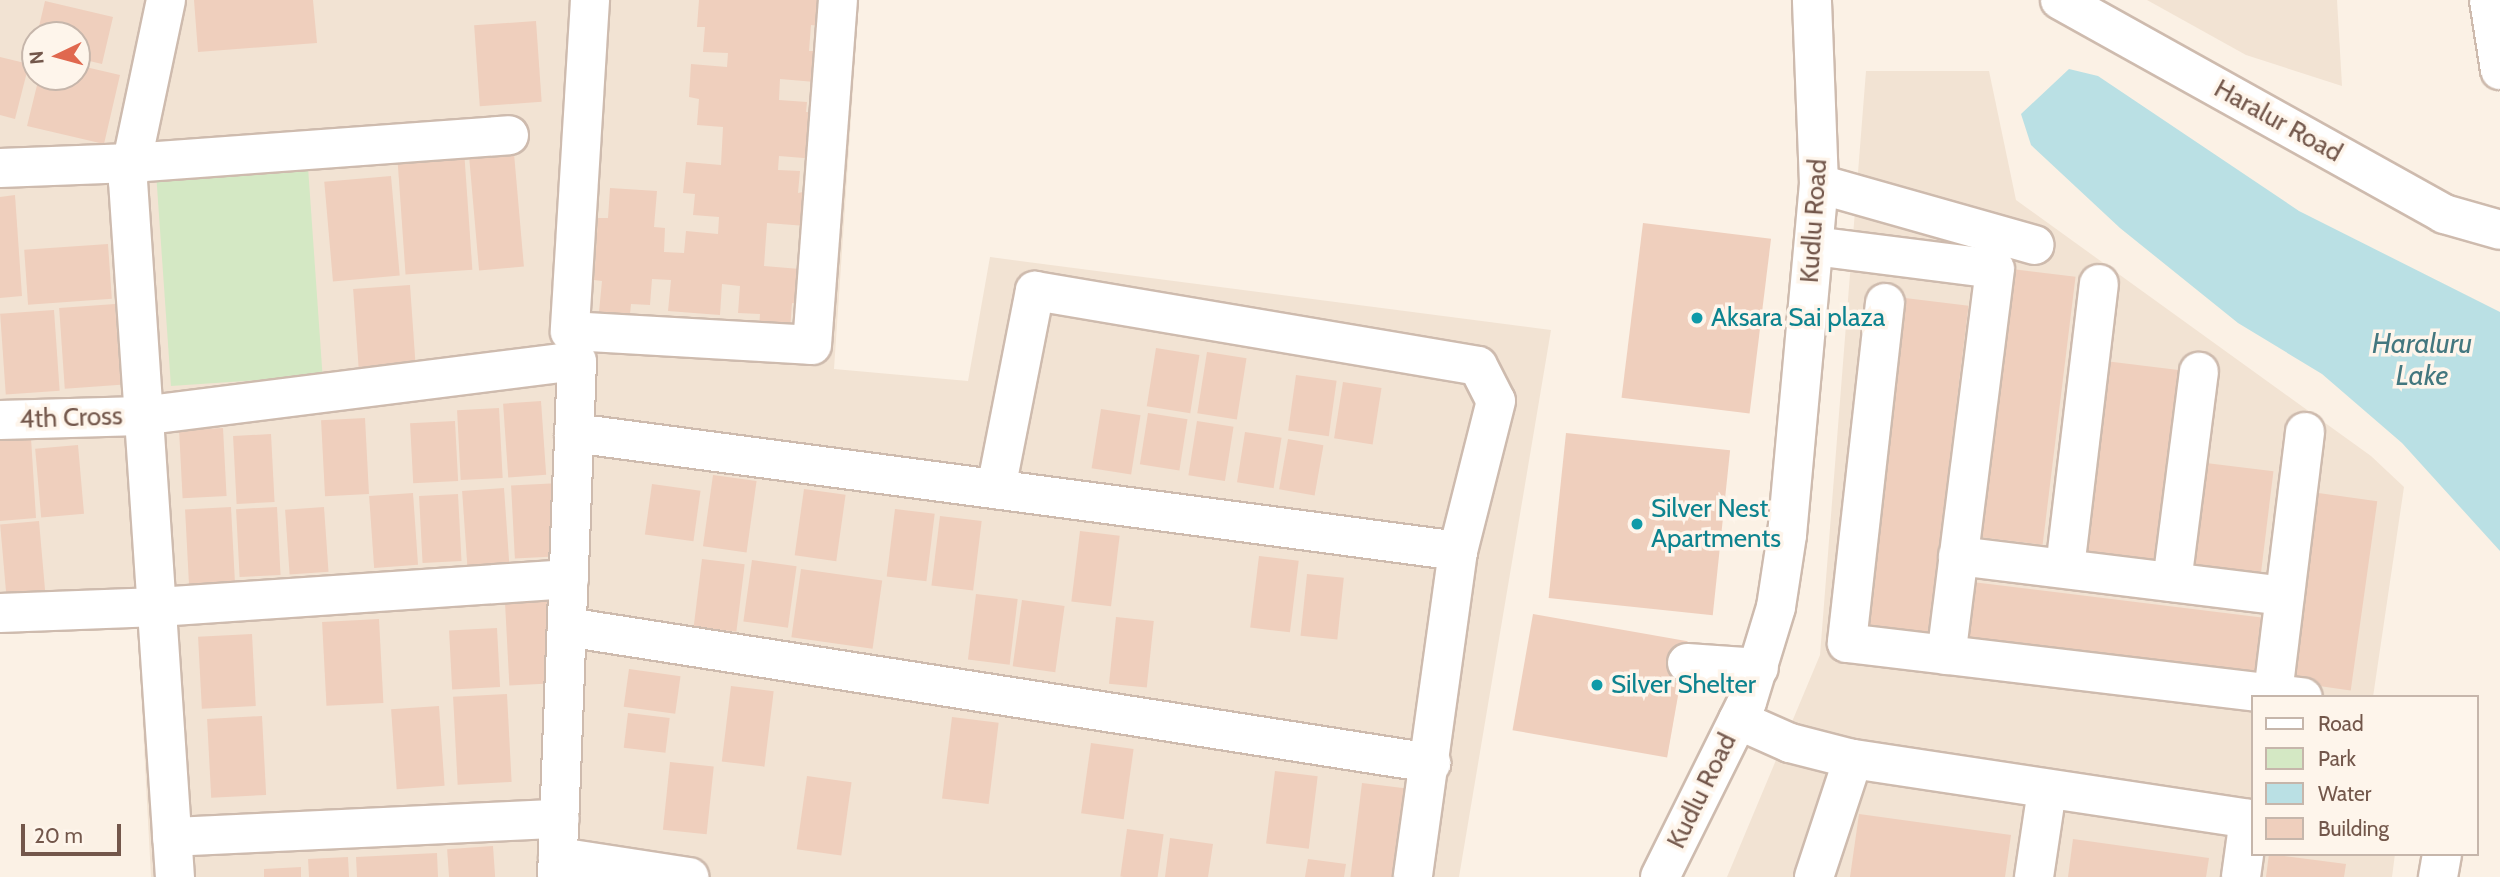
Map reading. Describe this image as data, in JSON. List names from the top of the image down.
{
  "streets": {
    "street": ["Haralur Road", "Kudlu Road", "4th Cross"]
  },
  "water": ["Haraluru Lake"],
  "places": ["Aksara Sai plaza", "Silver Nest Apartments", "Silver Shelter"],
  "legend": [
    "Road",
    "Park",
    "Water",
    "Building"
  ],
  "scale_bar": "20 m",
  "north": "left"
}
